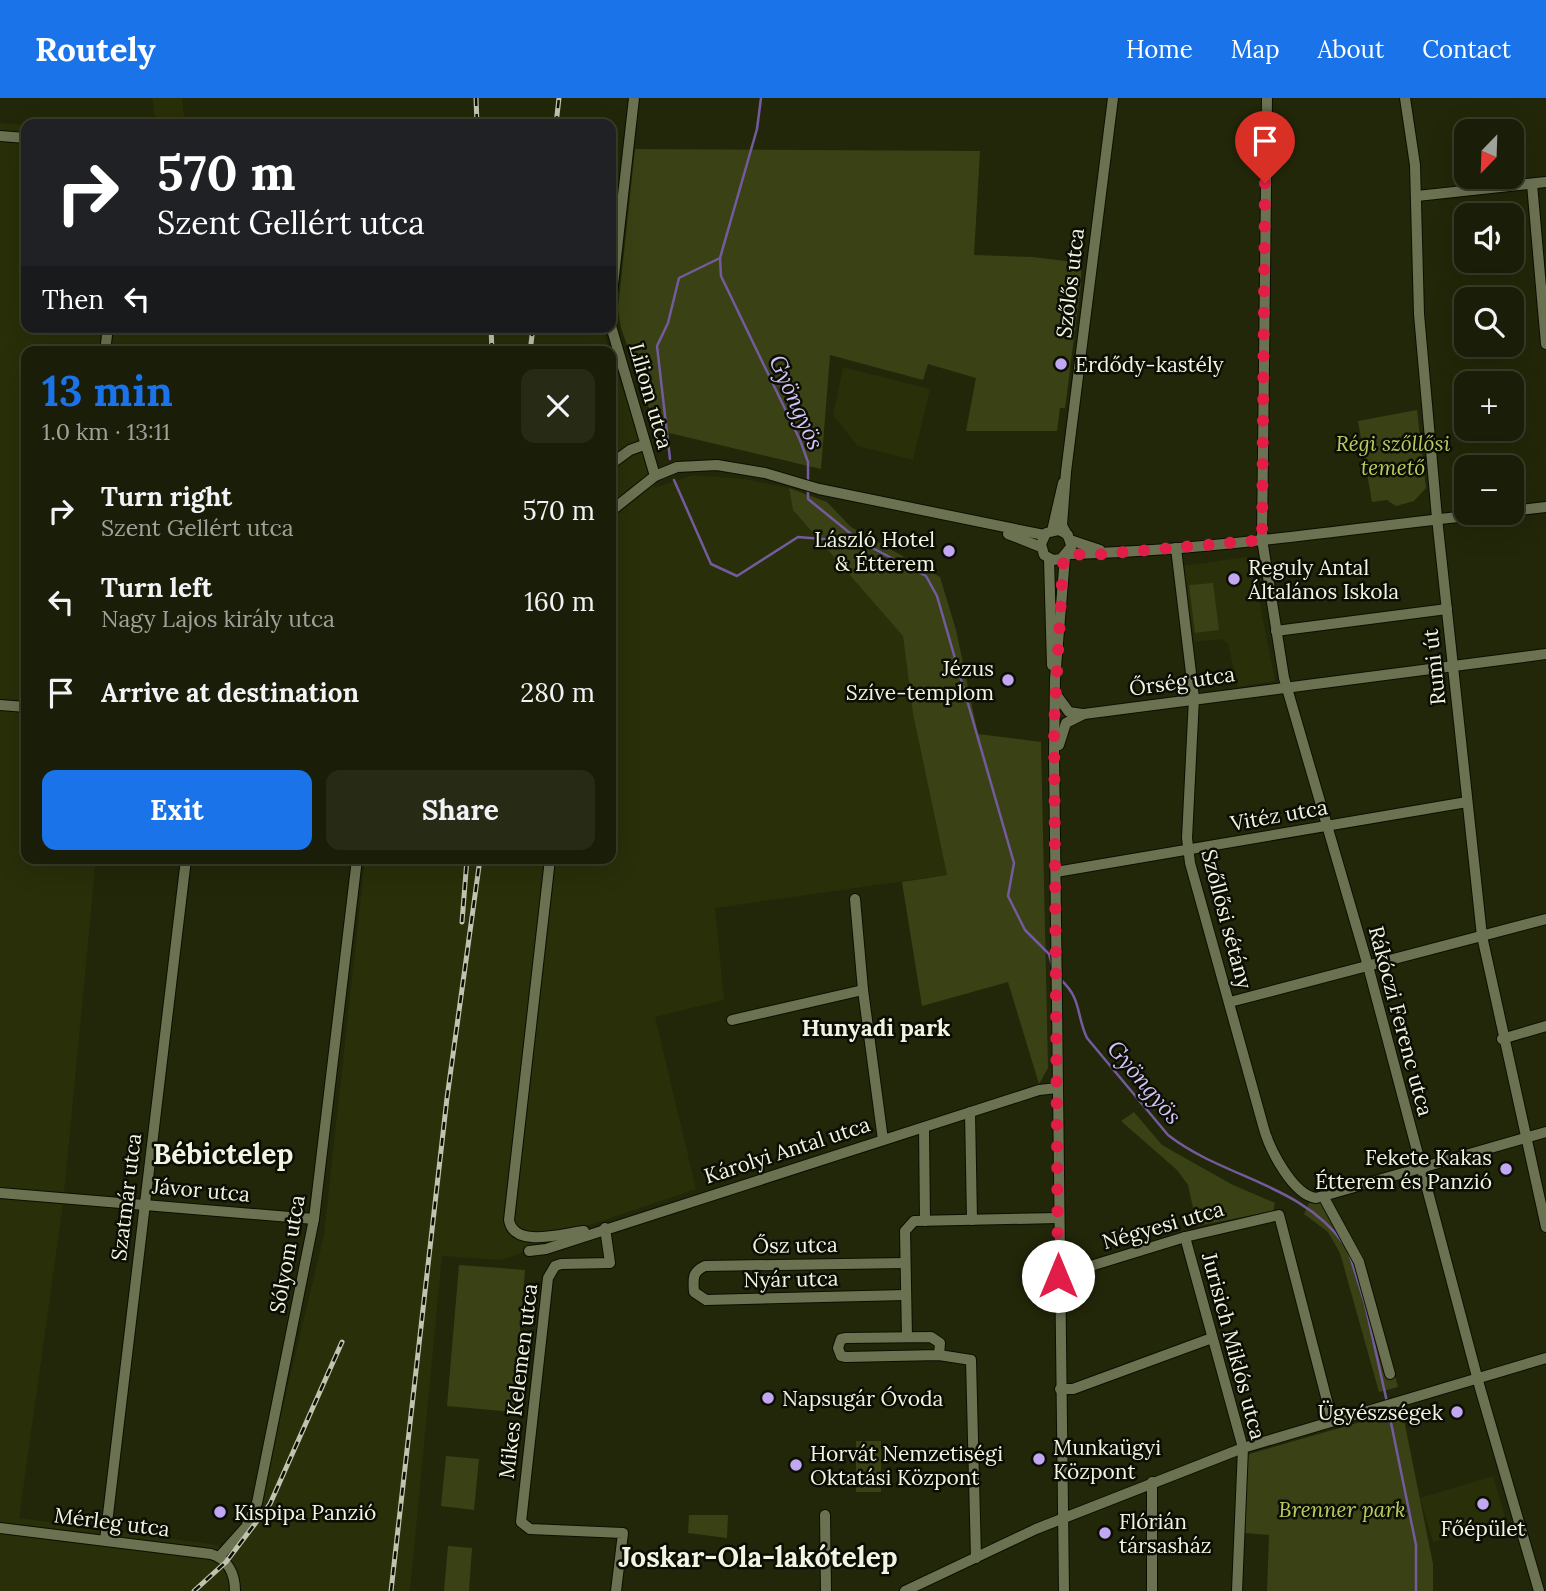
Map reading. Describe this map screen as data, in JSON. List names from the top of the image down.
{
  "streets": {
    "street": [
      "Szőlős utca",
      "Liliom utca",
      "Rumi út",
      "Őrség utca",
      "Vitéz utca",
      "Szőllősi sétány",
      "Rákóczi Ferenc utca",
      "Károlyi Antal utca",
      "Jávor utca",
      "Szatmár utca",
      "Négyesi utca",
      "Ősz utca",
      "Sólyom utca",
      "Nyár utca",
      "Jurisich Miklós utca",
      "Mikes Kelemen utca",
      "Mérleg utca"
    ]
  },
  "crossings": [
    ["Rumi út", "Őrség utca"],
    ["Rumi út", "Vitéz utca"],
    ["Őrség utca", "Szőllősi sétány"],
    ["Őrség utca", "Rákóczi Ferenc utca"],
    ["Vitéz utca", "Szőllősi sétány"],
    ["Vitéz utca", "Rákóczi Ferenc utca"],
    ["Károlyi Antal utca", "Mikes Kelemen utca"],
    ["Jávor utca", "Szatmár utca"],
    ["Jávor utca", "Sólyom utca"],
    ["Szatmár utca", "Mérleg utca"],
    ["Négyesi utca", "Jurisich Miklós utca"],
    ["Ősz utca", "Nyár utca"],
    ["Sólyom utca", "Mérleg utca"]
  ],
  "districts": ["Hunyadi park", "Bébictelep", "Joskar-Ola-lakótelep"],
  "water": ["Gyöngyös"],
  "parks": ["Régi szőllősi temető", "Brenner park"],
  "places": [
    "Erdődy-kastély",
    "László Hotel & Étterem",
    "Reguly Antal Általános Iskola",
    "Jézus Szíve-templom",
    "Fekete Kakas Étterem és Panzió",
    "Napsugár Óvoda",
    "Ügyészségek",
    "Munkaügyi Központ",
    "Horvát Nemzetiségi Oktatási Központ",
    "Főépület",
    "Kispipa Panzió",
    "Flórián társasház"
  ],
  "north": "bottom left",
  "page": {
    "header": "Routely",
    "nav": [
      "Home",
      "Map",
      "About",
      "Contact"
    ],
    "map_buttons": ["+", "−"],
    "turn": ["570 m", "Szent Gellért utca"],
    "then": "Then",
    "heading": ["13 min", "1.0 km · 13:11"],
    "list": [
      {
        "name": "Turn right",
        "note": "Szent Gellért utca",
        "value": "570 m"
      },
      {
        "name": "Turn left",
        "note": "Nagy Lajos király utca",
        "value": "160 m"
      },
      {
        "name": "Arrive at destination",
        "value": "280 m"
      }
    ],
    "buttons": ["Exit", "Share"]
  }
}
